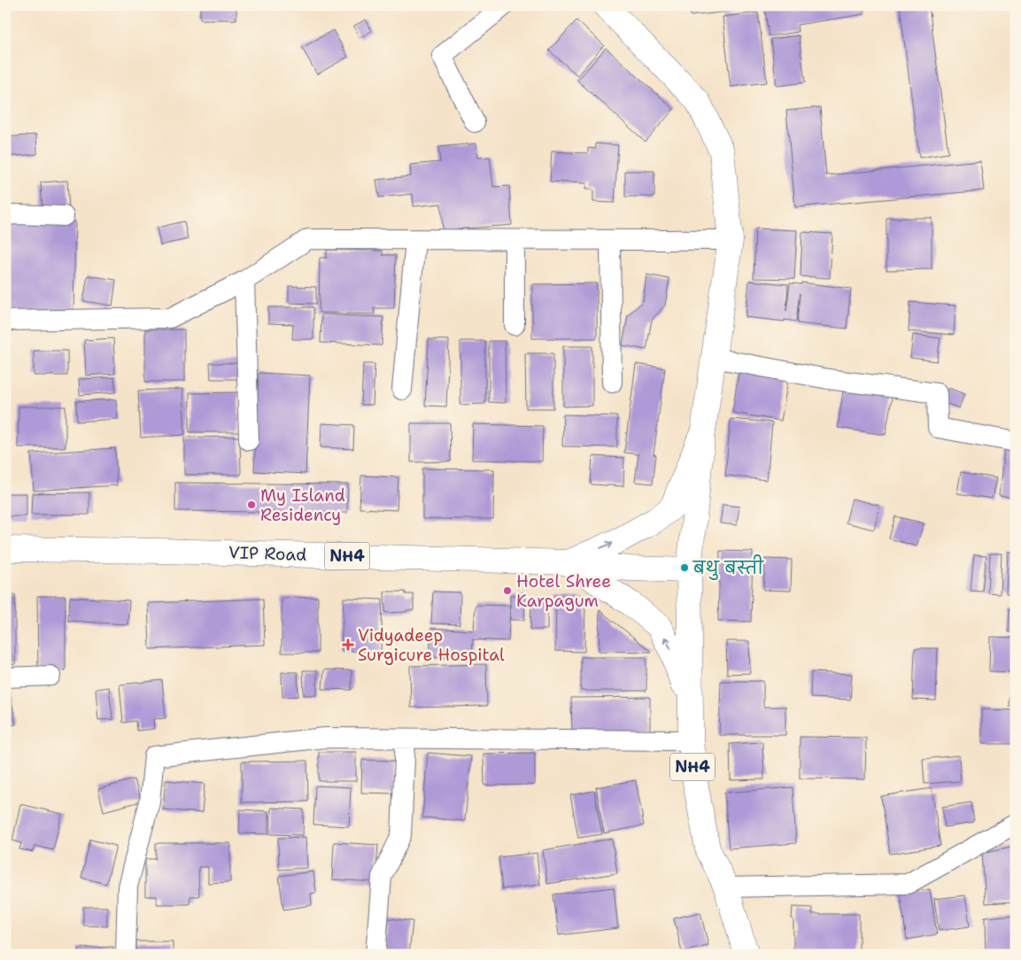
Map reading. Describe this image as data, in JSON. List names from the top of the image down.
{
  "streets": {
    "main road": ["VIP Road", "NH4"]
  },
  "crossings": [
    ["VIP Road", "NH4"]
  ],
  "places": {
    "other": ["My Island Residency", "बथु बस्ती", "Hotel Shree Karpagum"],
    "health": ["Vidyadeep Surgicure Hospital"]
  }
}
